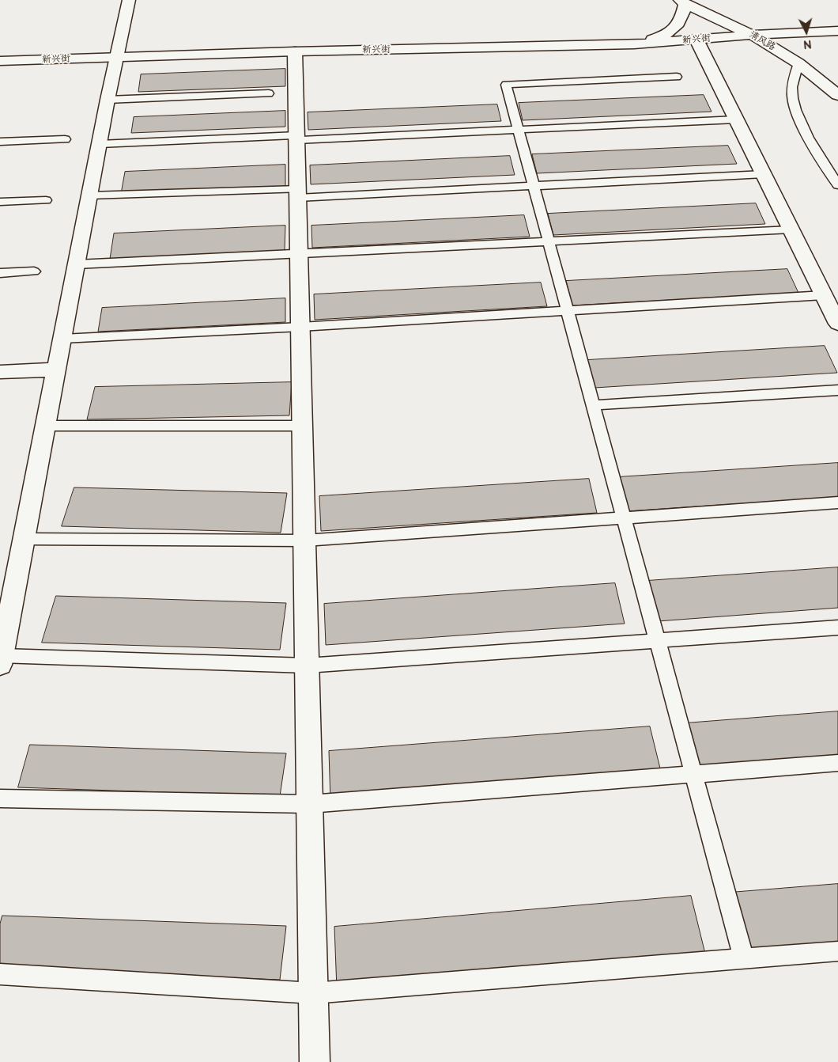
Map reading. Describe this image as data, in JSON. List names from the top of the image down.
{
  "streets": {
    "street": ["新兴街", "清风路"]
  },
  "crossings": [
    ["新兴街", "清风路"]
  ],
  "north": "bottom"
}
